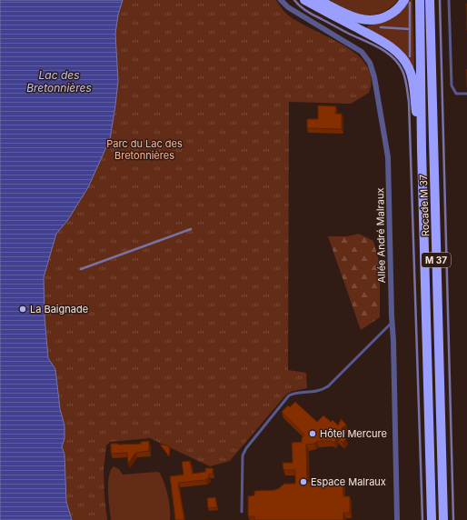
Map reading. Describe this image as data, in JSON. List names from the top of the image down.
{
  "streets": {
    "highway": ["Rocade M 37", "M 37"],
    "street": ["Allée André Malraux"]
  },
  "crossings": [
    ["Rocade M 37", "M 37"]
  ],
  "water": ["Lac des Bretonnières"],
  "parks": ["Parc du Lac des Bretonnières"],
  "places": ["La Baignade", "Hôtel Mercure", "Espace Malraux"]
}
